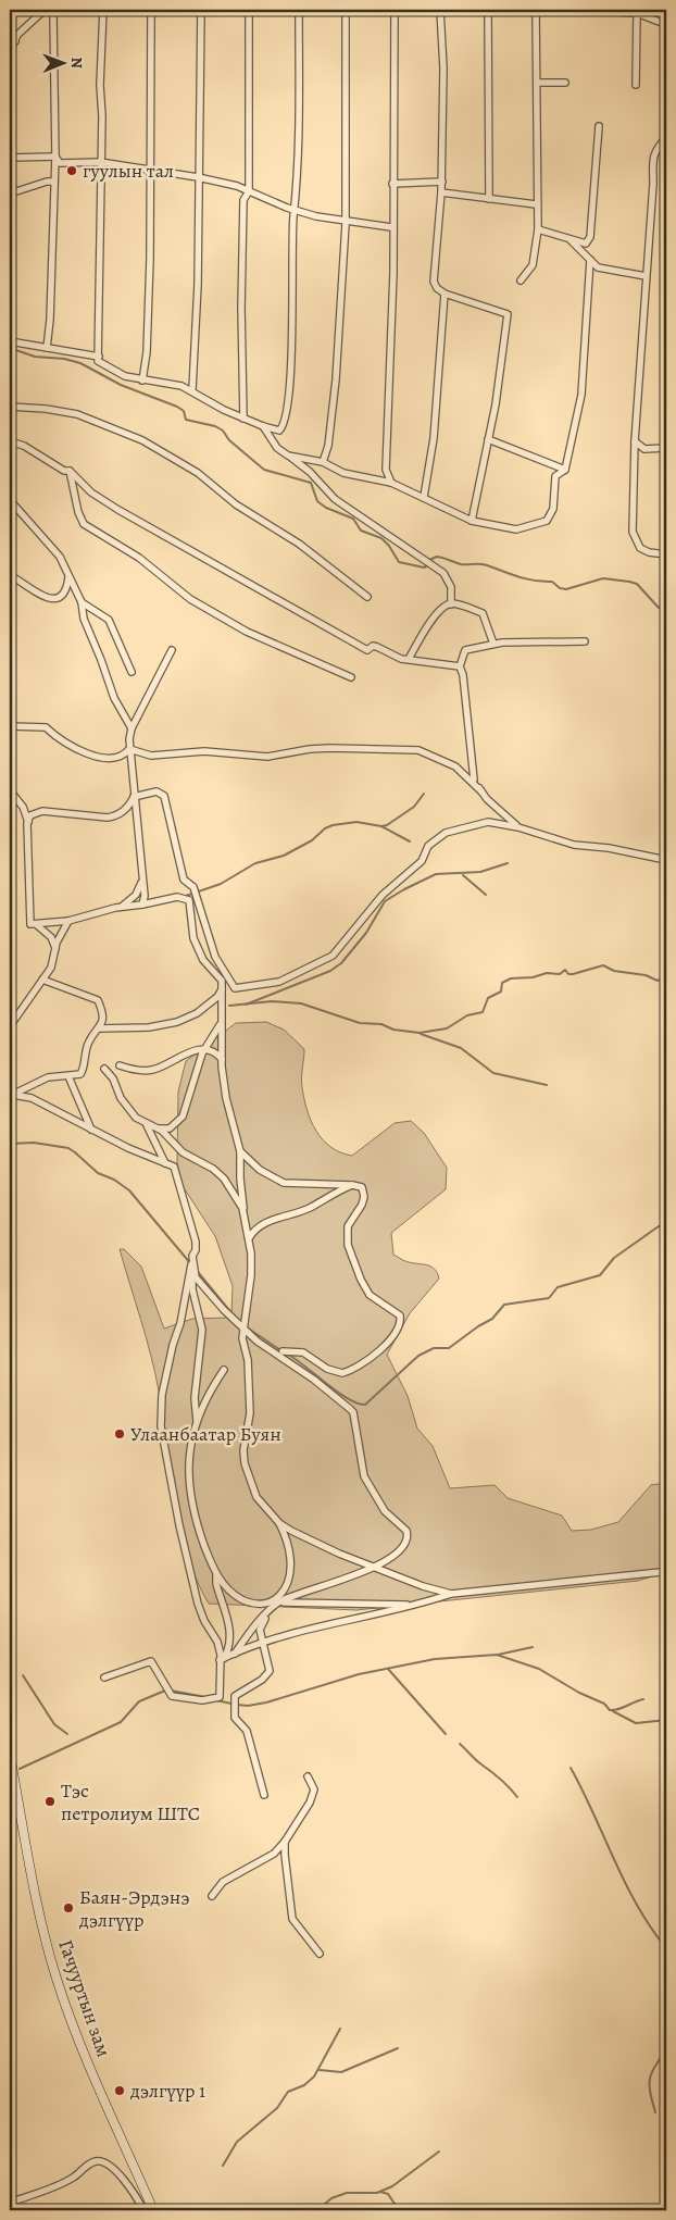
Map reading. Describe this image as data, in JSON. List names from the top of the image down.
{
  "streets": {
    "main road": ["Гачууртын зам"]
  },
  "places": [
    "гуулын тал",
    "Улаанбаатар Буян",
    "Тэс петролиум ШТС",
    "Баян-Эрдэнэ дэлгүүр",
    "дэлгүүр 1"
  ],
  "north": "right"
}
